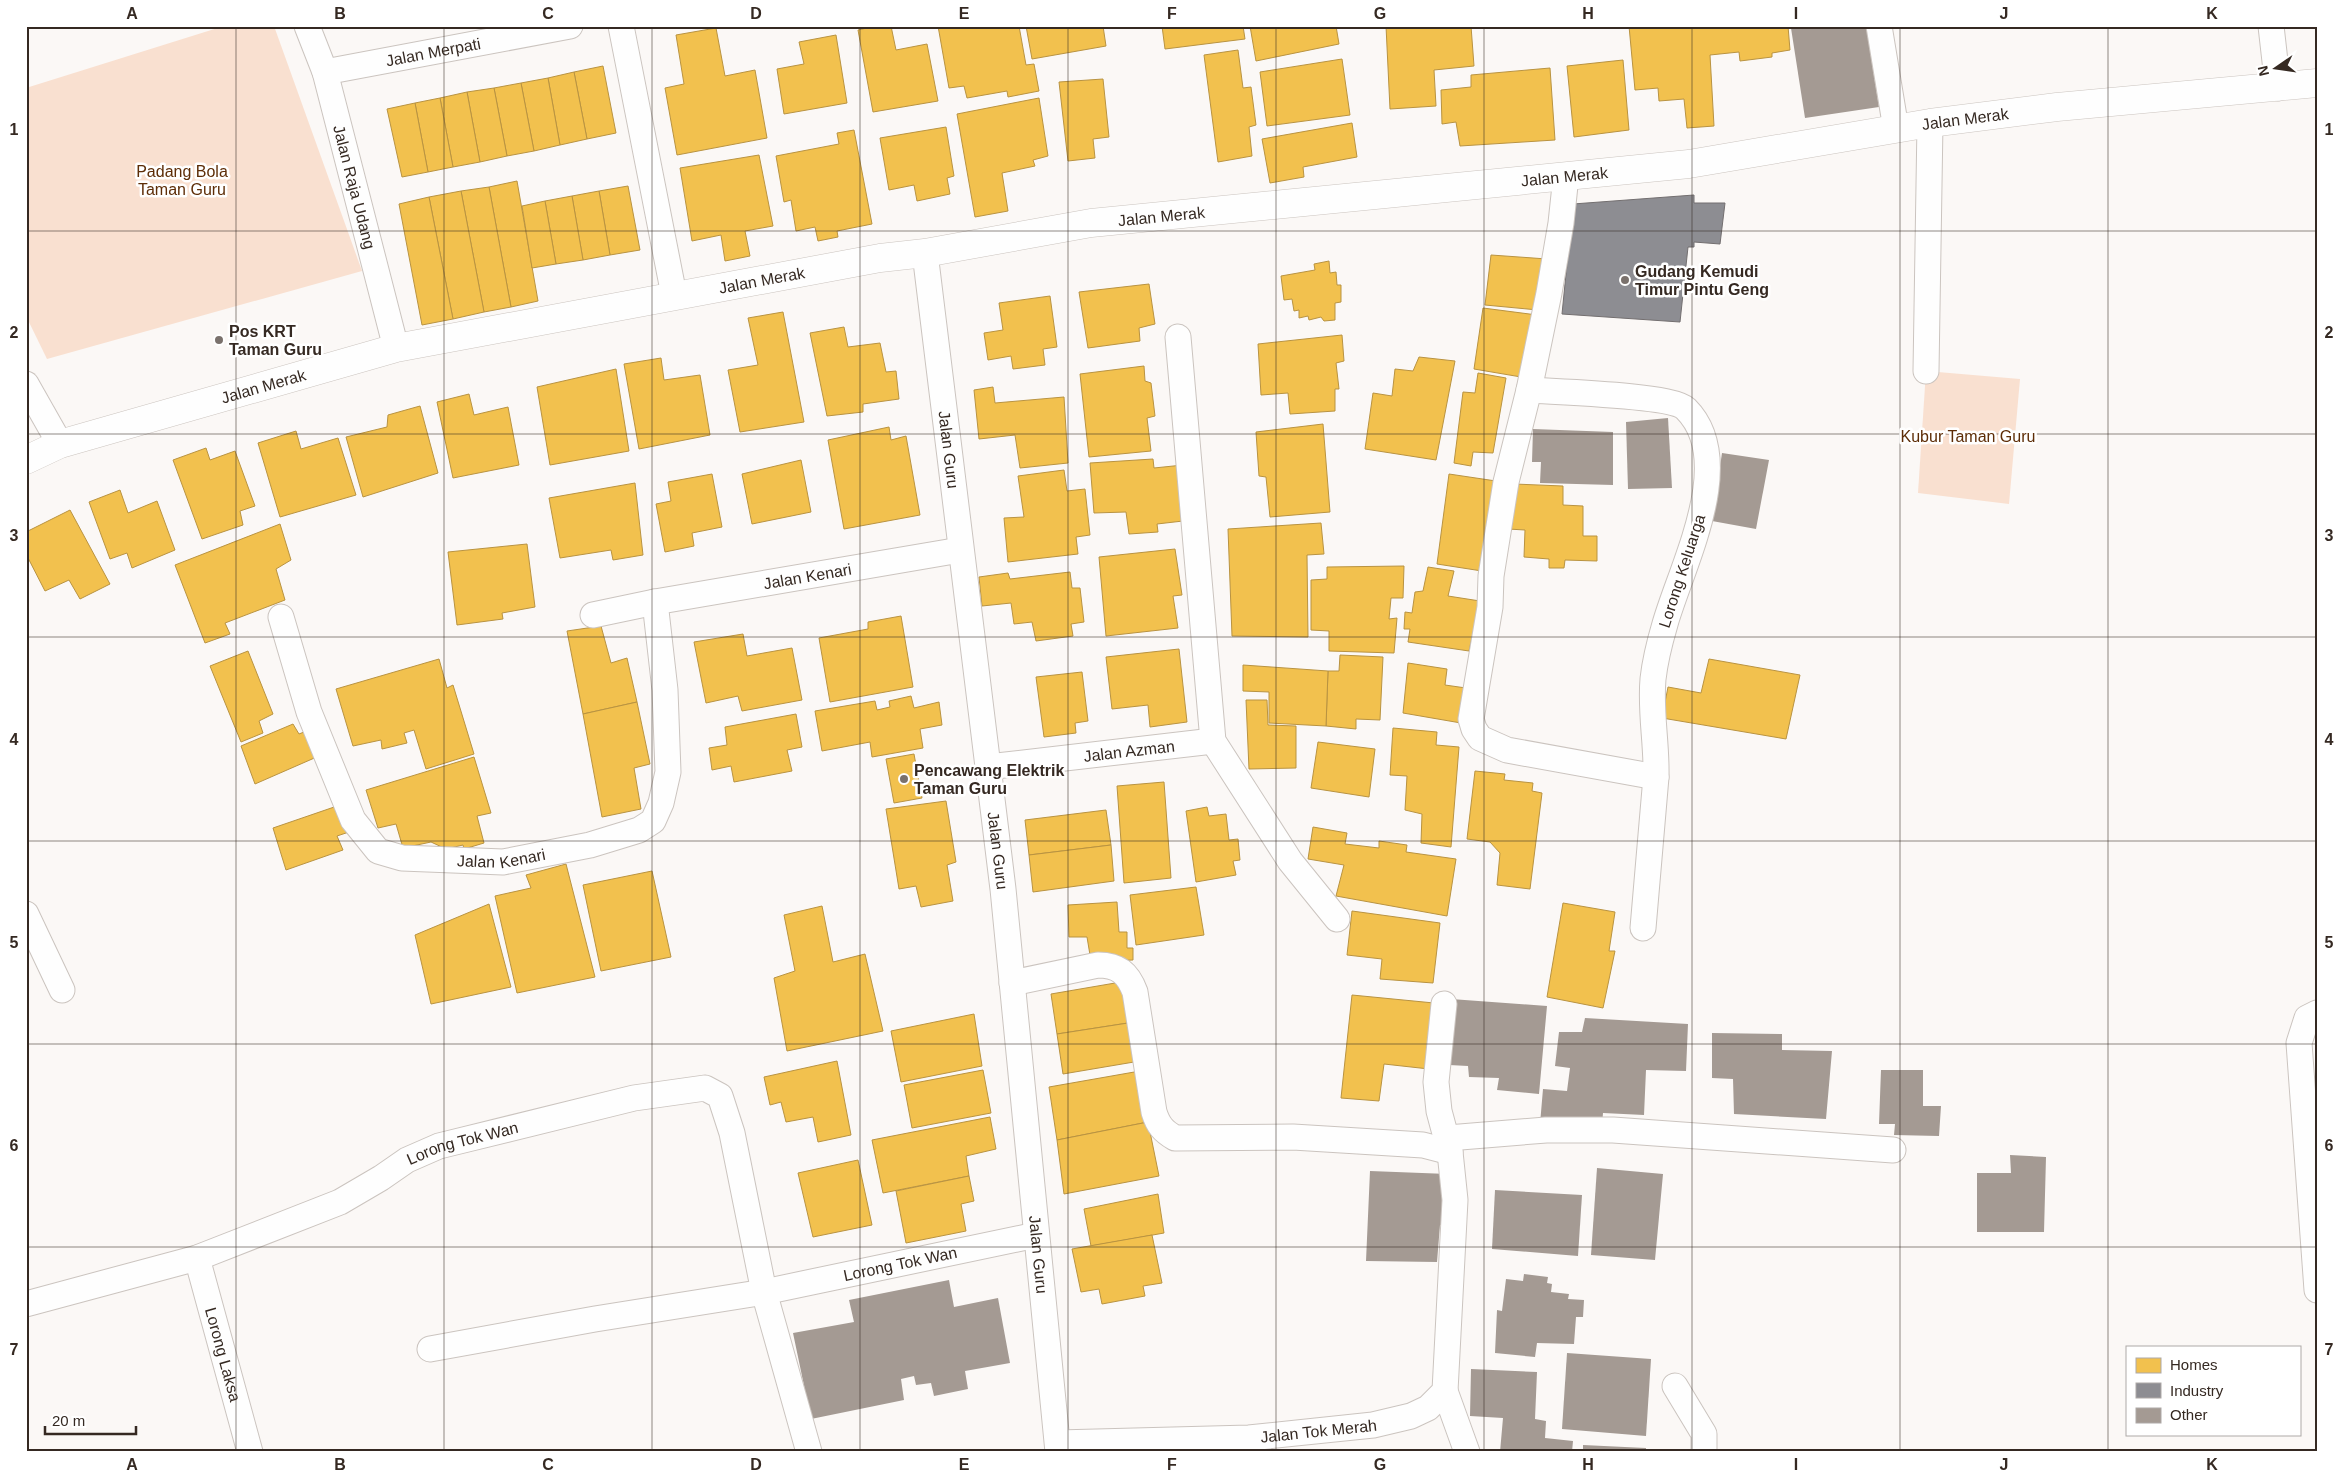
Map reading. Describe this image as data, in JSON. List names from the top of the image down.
{
  "streets": {
    "street": [
      "Jalan Merpati",
      "Jalan Merak",
      "Jalan Raja Udang",
      "Jalan Guru",
      "Lorong Keluarga",
      "Jalan Kenari",
      "Jalan Azman",
      "Lorong Tok Wan",
      "Lorong Laksa",
      "Jalan Tok Merah"
    ]
  },
  "crossings": [
    ["Jalan Merpati", "Jalan Raja Udang"],
    ["Jalan Merak", "Jalan Raja Udang"],
    ["Jalan Merak", "Jalan Guru"],
    ["Jalan Guru", "Jalan Kenari"],
    ["Jalan Guru", "Jalan Azman"],
    ["Jalan Guru", "Lorong Tok Wan"],
    ["Jalan Guru", "Jalan Tok Merah"],
    ["Lorong Tok Wan", "Lorong Laksa"]
  ],
  "parks": ["Padang Bola Taman Guru", "Kubur Taman Guru"],
  "places": ["Gudang Kemudi Timur Pintu Geng", "Pos KRT Taman Guru", "Pencawang Elektrik Taman Guru"],
  "legend": ["Homes", "Industry", "Other"],
  "scale_bar": "20 m",
  "north": "left",
  "grid": {
    "columns": [
      "A",
      "B",
      "C",
      "D",
      "E",
      "F",
      "G",
      "H",
      "I",
      "J",
      "K"
    ],
    "rows": [
      "1",
      "2",
      "3",
      "4",
      "5",
      "6",
      "7"
    ]
  }
}
